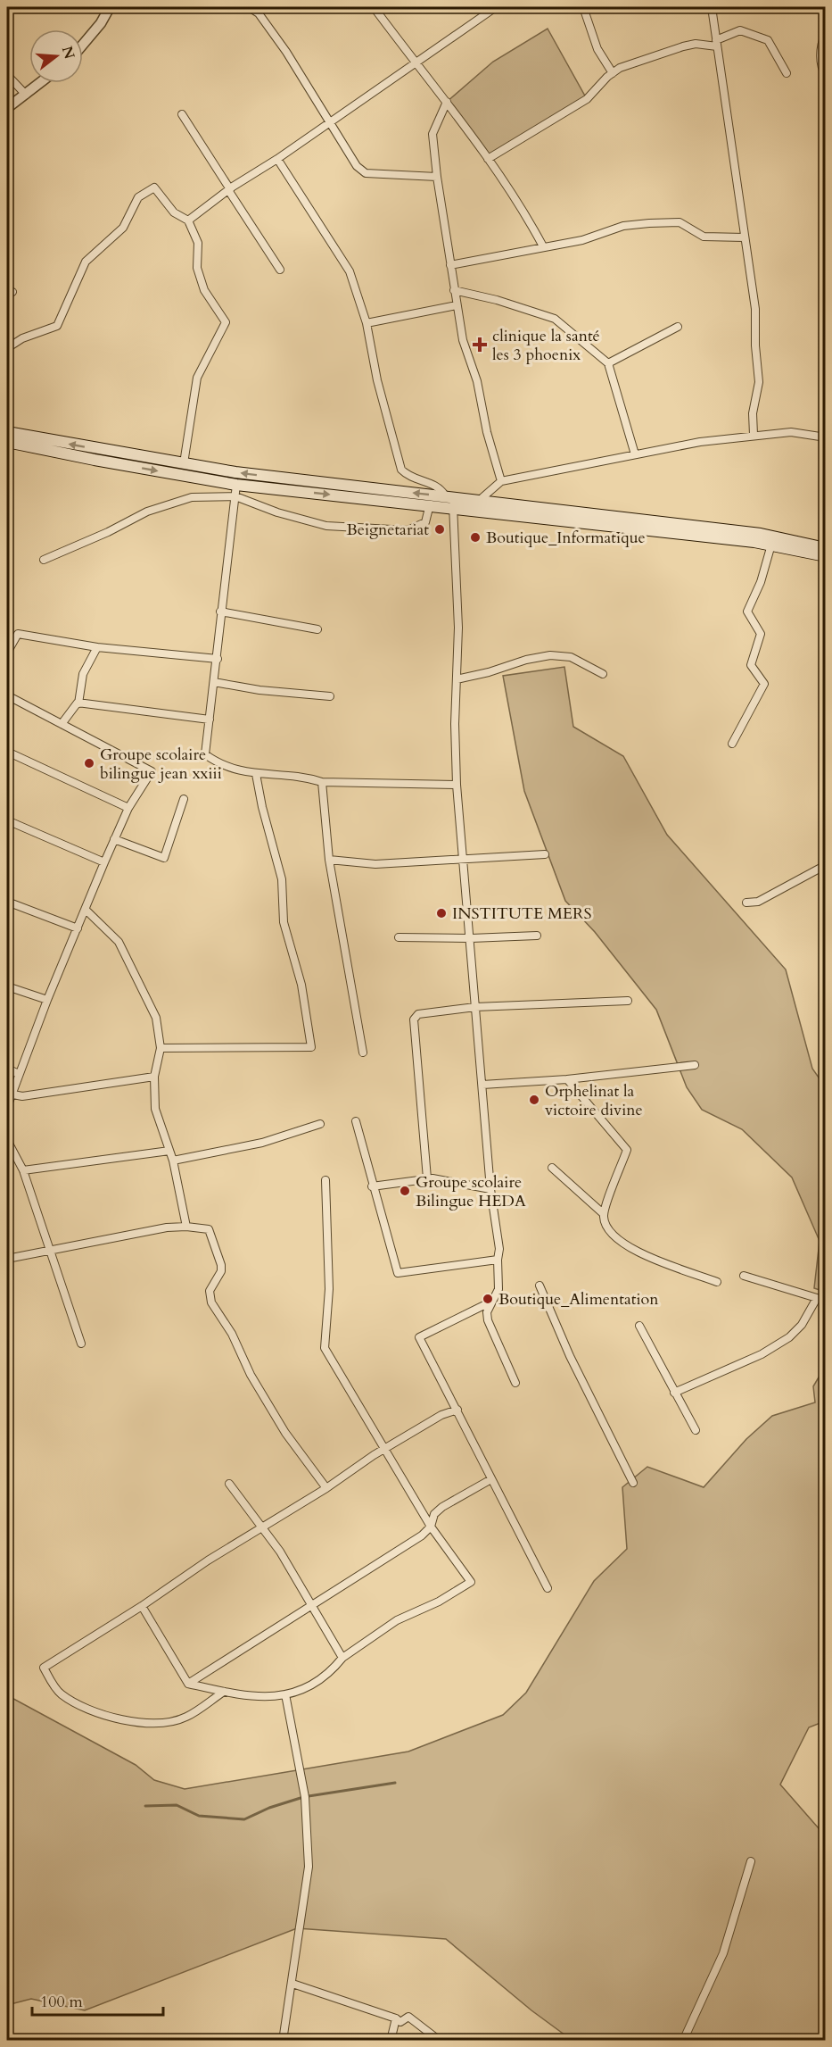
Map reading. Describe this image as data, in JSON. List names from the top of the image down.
{
  "places": {
    "health": ["clinique la santé les 3 phoenix"],
    "other": [
      "Beignetariat",
      "Boutique_Informatique",
      "Groupe scolaire bilingue jean xxiii",
      "INSTITUTE MERS",
      "Orphelinat la victoire divine",
      "Groupe scolaire Bilingue HEDA",
      "Boutique_Alimentation"
    ]
  },
  "scale_bar": "100 m",
  "north": "right"
}
